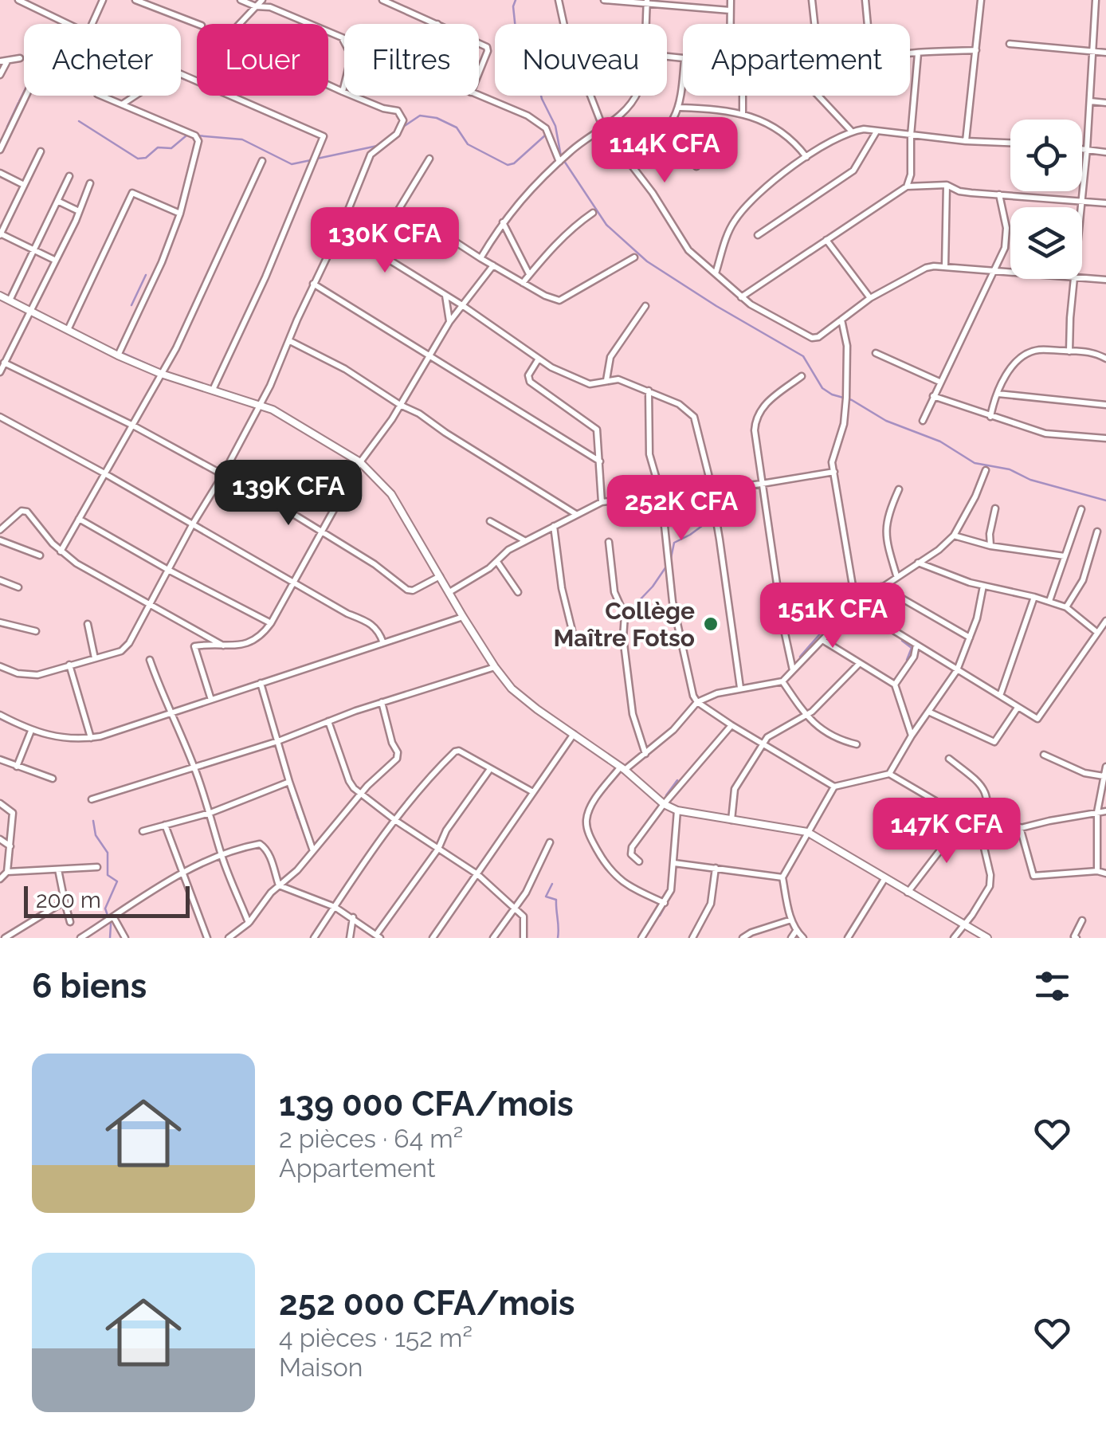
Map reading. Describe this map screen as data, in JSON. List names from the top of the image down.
{
  "places": ["Collège Maître Fotso"],
  "scale_bar": "200 m",
  "page": {
    "chip": [
      "Acheter",
      "Louer",
      "Filtres",
      "Nouveau",
      "Appartement"
    ],
    "price": [
      "114K CFA",
      "130K CFA",
      "139K CFA",
      "252K CFA",
      "151K CFA",
      "147K CFA"
    ],
    "scale": "200 m",
    "heading": "6 biens",
    "list": [
      {
        "name": "139 000 CFA/mois",
        "note": "2 pièces · 64 m² · Appartement"
      },
      {
        "name": "252 000 CFA/mois",
        "note": "4 pièces · 152 m² · Maison"
      }
    ]
  }
}
